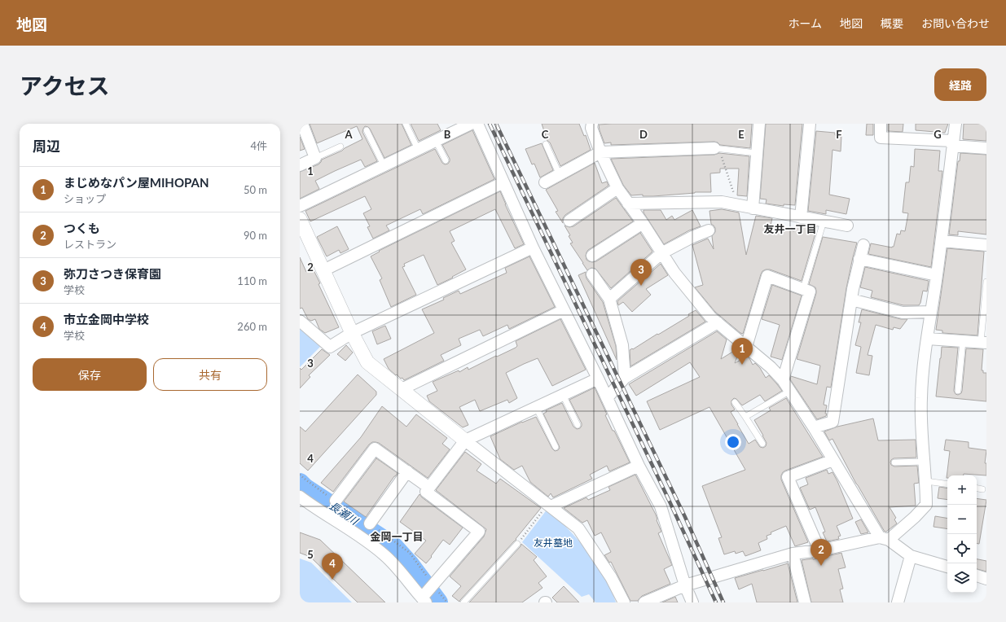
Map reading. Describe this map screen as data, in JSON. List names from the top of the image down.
{
  "districts": ["友井一丁目", "金岡一丁目"],
  "water": ["長瀬川"],
  "parks": ["友井墓地"],
  "page": {
    "header": "地図",
    "nav": [
      "ホーム",
      "地図",
      "概要",
      "お問い合わせ"
    ],
    "title": "アクセス",
    "buttons": [
      "経路",
      ["保存", "共有"]
    ],
    "heading": ["周辺", "4件"],
    "list": [
      {
        "mark": "1",
        "name": "まじめなパン屋MIHOPAN",
        "note": "ショップ",
        "value": "50 m"
      },
      {
        "mark": "2",
        "name": "つくも",
        "note": "レストラン",
        "value": "90 m"
      },
      {
        "mark": "3",
        "name": "弥刀さつき保育園",
        "note": "学校",
        "value": "110 m"
      },
      {
        "mark": "4",
        "name": "市立金岡中学校",
        "note": "学校",
        "value": "260 m"
      }
    ],
    "pins": [
      "3",
      "1",
      "2",
      "4"
    ],
    "map_buttons": ["+", "−"]
  },
  "grid": {
    "columns": [
      "A",
      "B",
      "C",
      "D",
      "E",
      "F",
      "G"
    ],
    "rows": [
      "1",
      "2",
      "3",
      "4",
      "5"
    ]
  }
}
